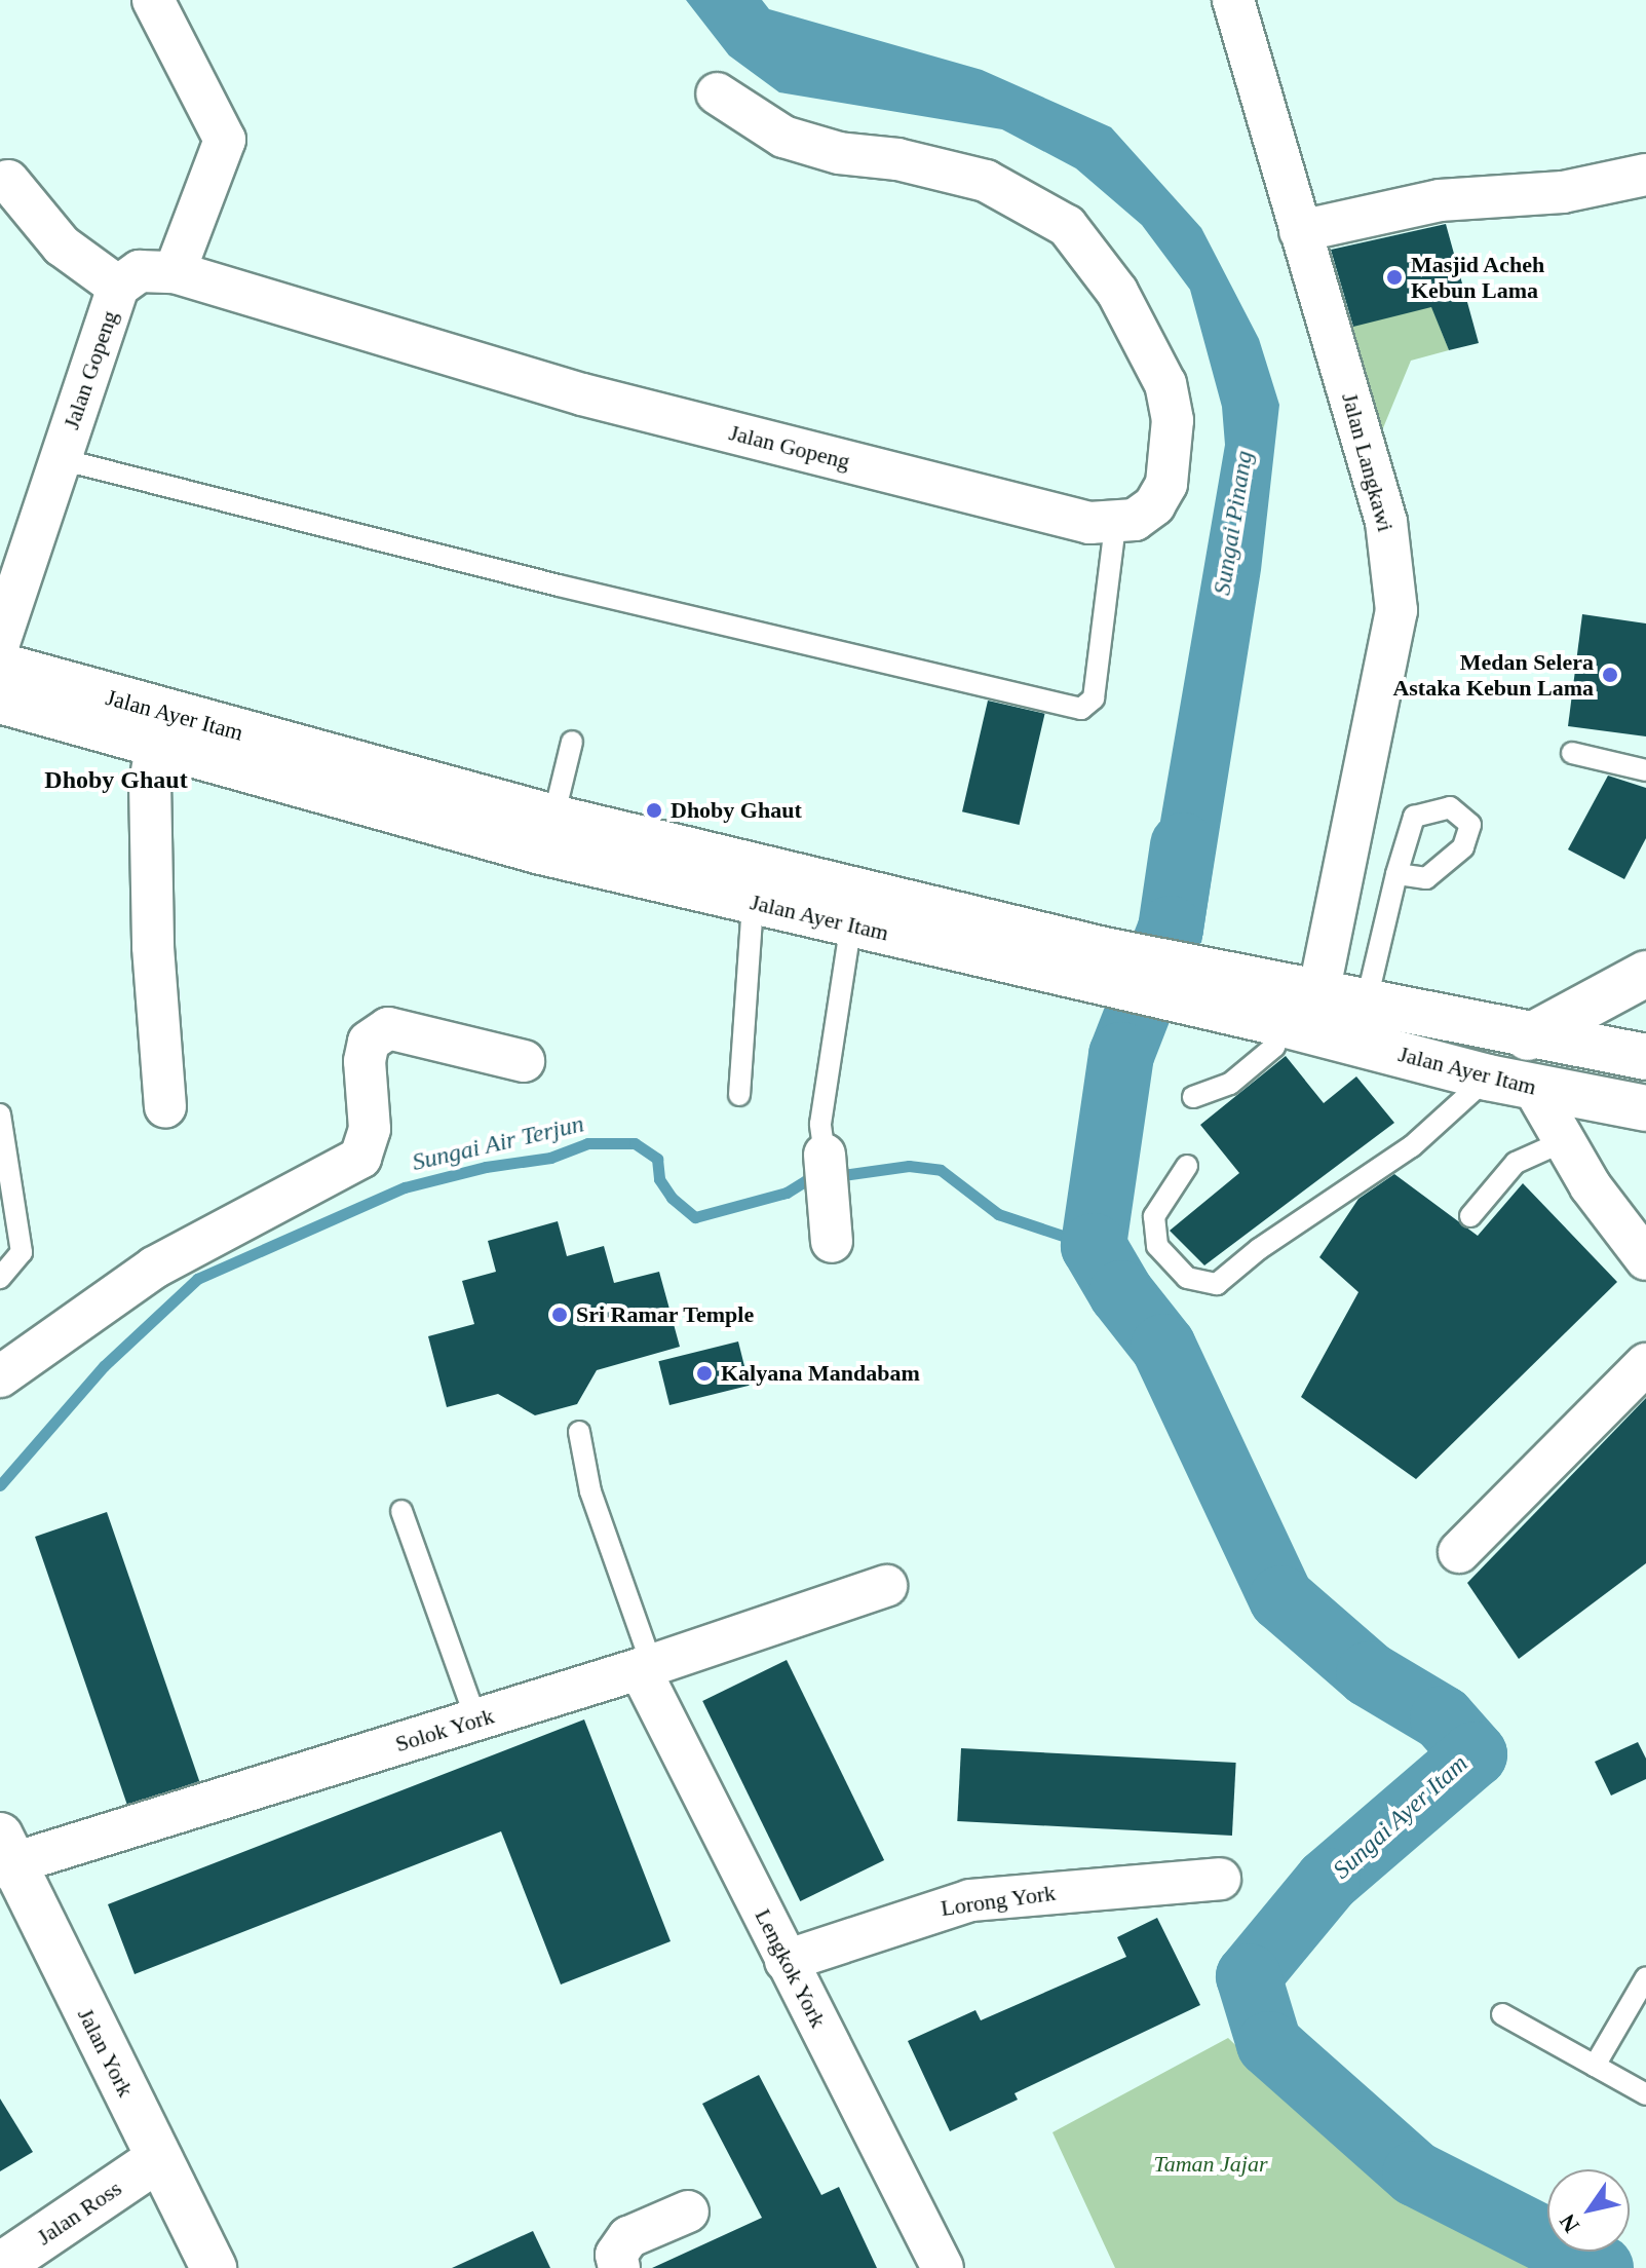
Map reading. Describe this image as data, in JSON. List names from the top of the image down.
{
  "streets": {
    "main road": ["Jalan Ayer Itam", "Jalan York", "Jalan Ross"],
    "street": [
      "Jalan Gopeng",
      "Jalan Langkawi",
      "Solok York",
      "Lorong York",
      "Lengkok York"
    ]
  },
  "crossings": [
    ["Jalan Langkawi", "Jalan Ayer Itam"],
    ["Solok York", "Lengkok York"],
    ["Solok York", "Jalan York"],
    ["Lorong York", "Lengkok York"],
    ["Jalan York", "Jalan Ross"]
  ],
  "districts": ["Dhoby Ghaut"],
  "water": ["Sungai Pinang", "Sungai Air Terjun", "Sungai Ayer Itam"],
  "parks": ["Taman Jajar"],
  "places": [
    "Masjid Acheh Kebun Lama",
    "Medan Selera Astaka Kebun Lama",
    "Dhoby Ghaut",
    "Sri Ramar Temple",
    "Kalyana Mandabam"
  ],
  "north": "bottom left"
}
